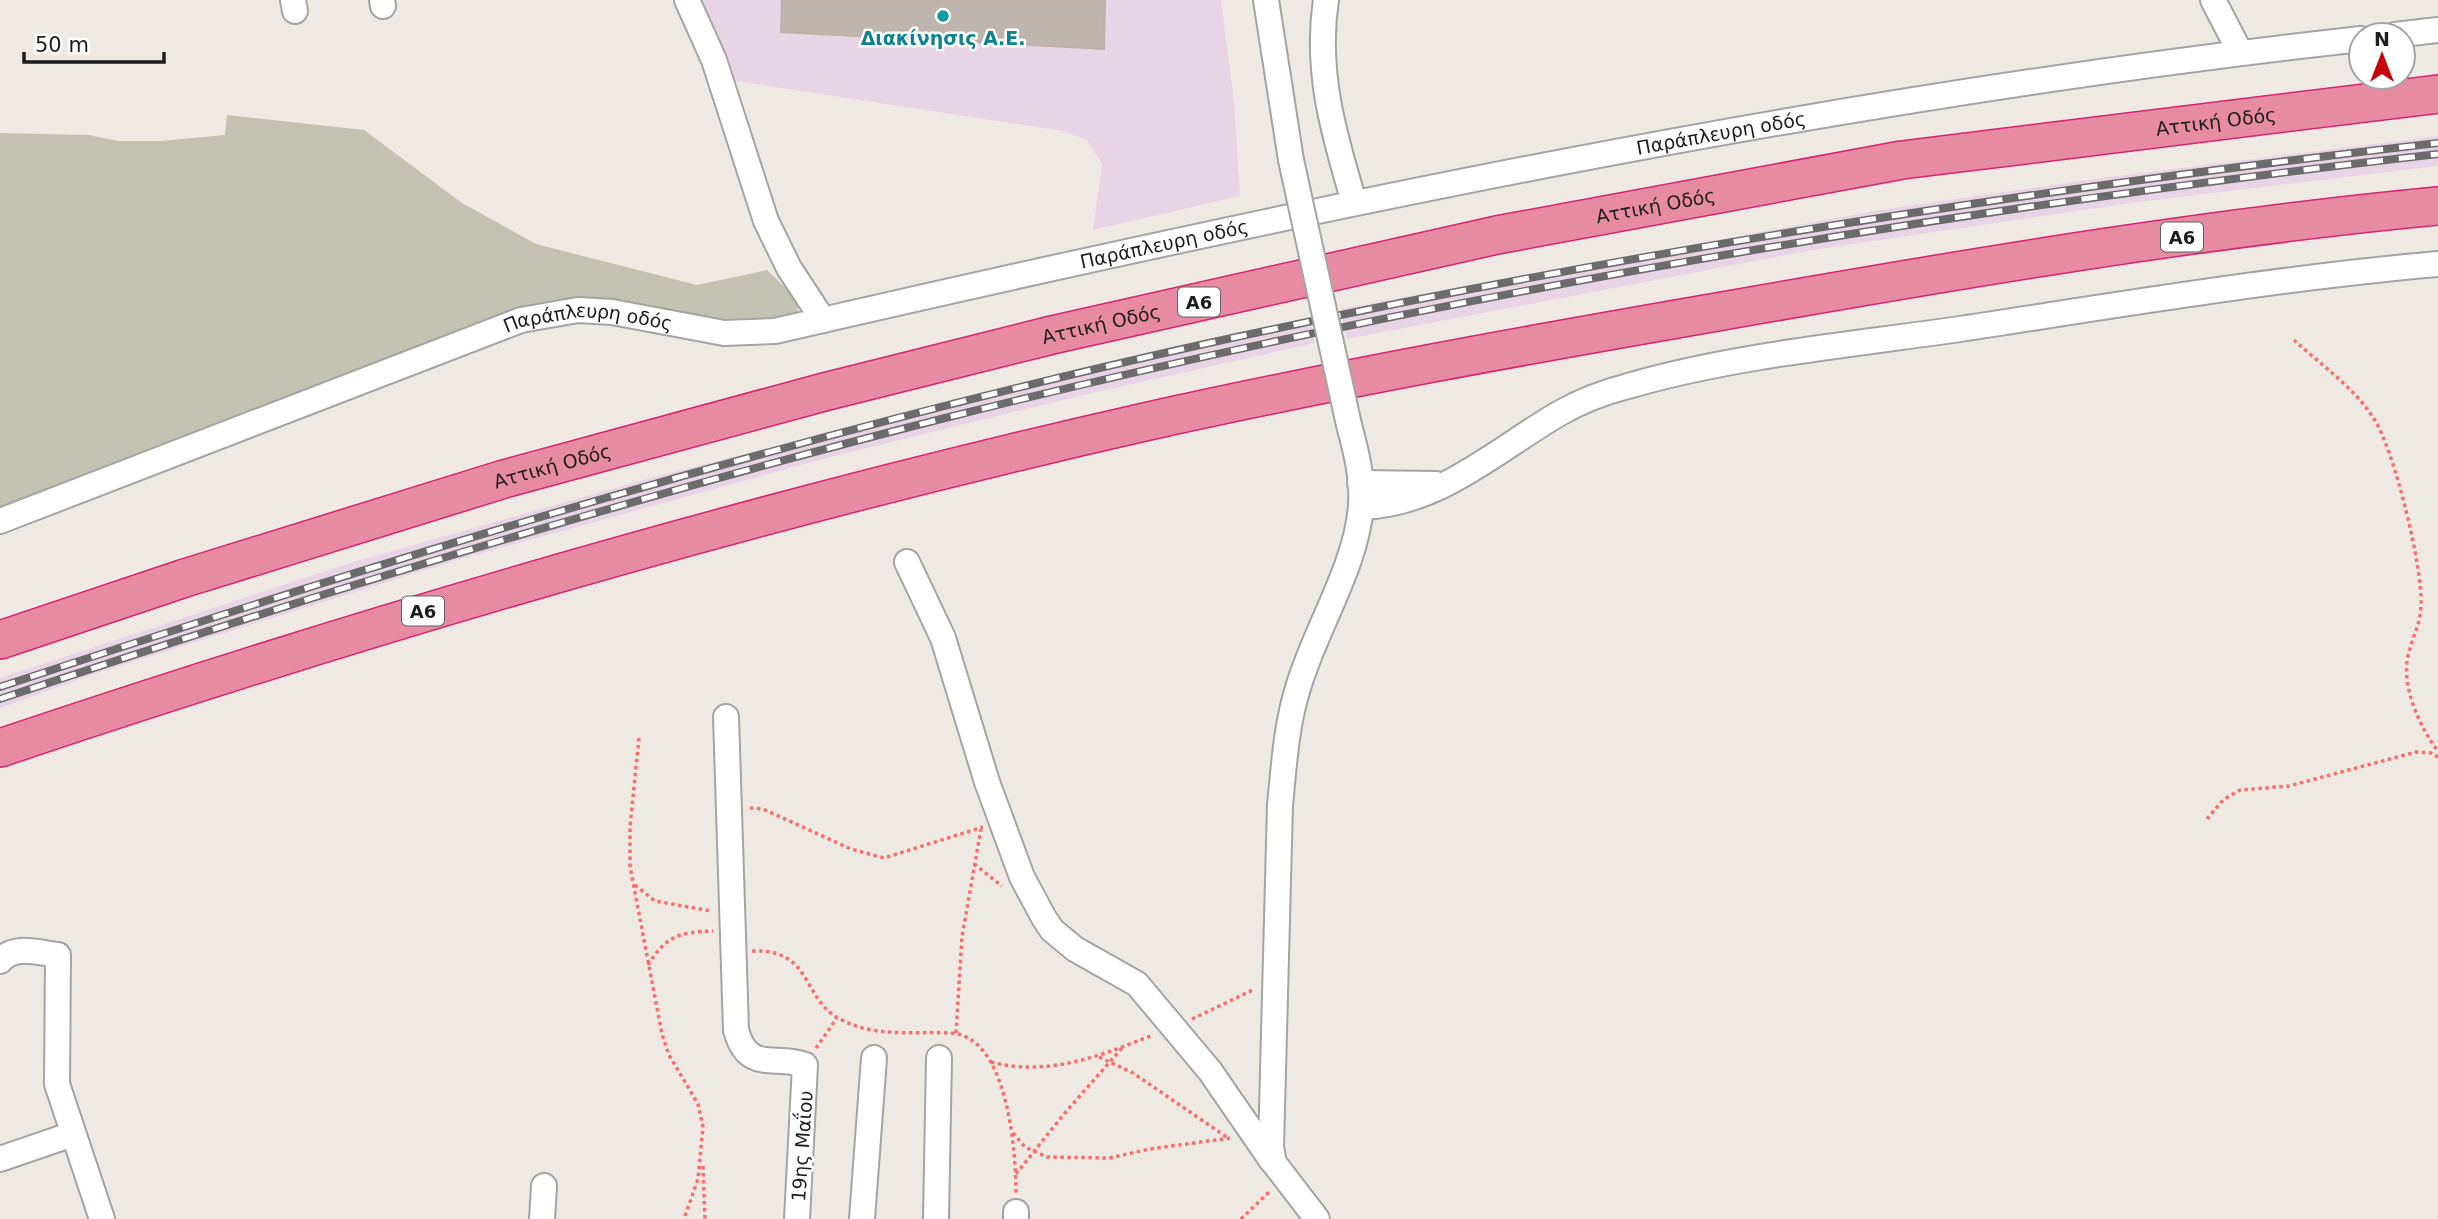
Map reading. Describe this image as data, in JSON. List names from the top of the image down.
{
  "streets": {
    "highway": ["Αττική Οδός", "Α6"],
    "street": ["Παράπλευρη οδός", "19ης Μαΐου"]
  },
  "places": ["Διακίνησις Α.Ε."],
  "scale_bar": "50 m",
  "north": "top"
}
